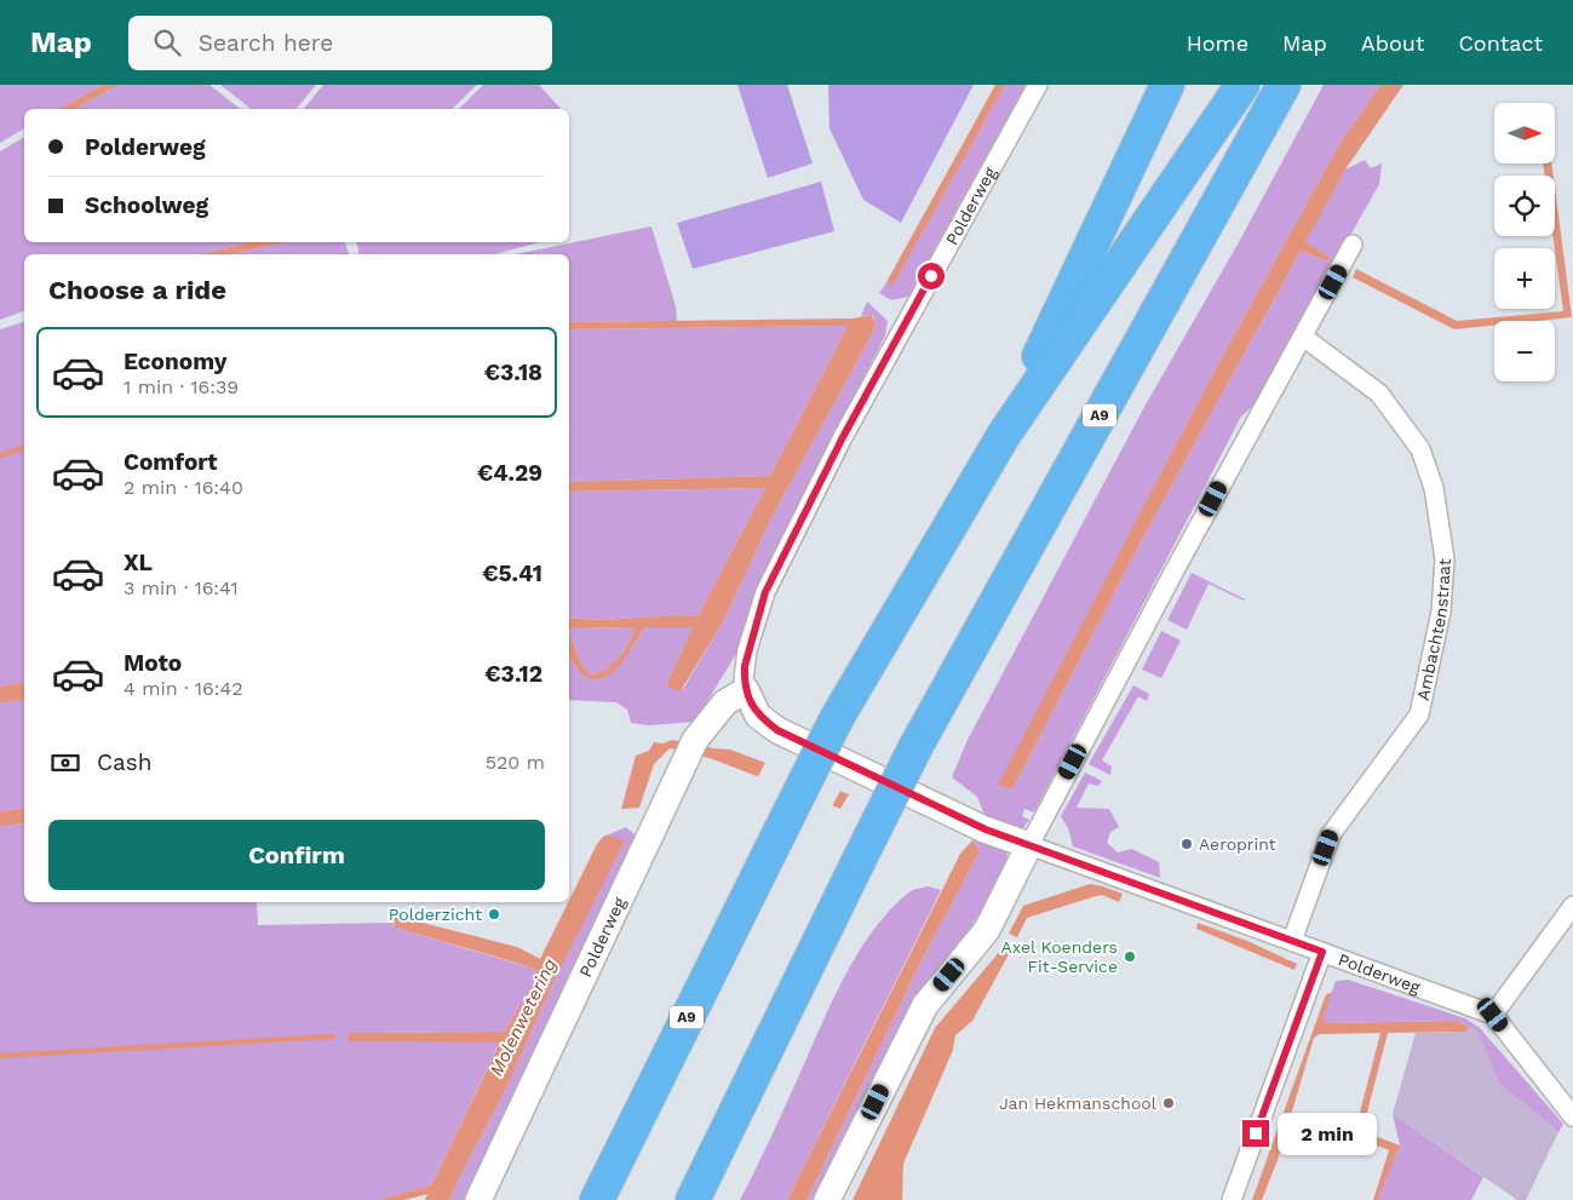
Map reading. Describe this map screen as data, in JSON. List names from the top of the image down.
{
  "streets": {
    "highway": ["A9"],
    "street": ["Polderweg", "Ambachtenstraat"]
  },
  "crossings": [
    ["Polderweg", "Ambachtenstraat"]
  ],
  "water": ["Molenwetering"],
  "places": [
    "Aeroprint",
    "Polderzicht",
    "Axel Koenders Fit-Service",
    "Jan Hekmanschool"
  ],
  "north": "right",
  "page": {
    "header": "Map",
    "search": "Search here",
    "nav": [
      "Home",
      "Map",
      "About",
      "Contact"
    ],
    "map_buttons": ["+", "−"],
    "banner": ["Polderweg", "Schoolweg"],
    "heading": "Choose a ride",
    "list": [
      {
        "name": "Economy",
        "note": "1 min · 16:39",
        "value": "€3.18"
      },
      {
        "name": "Comfort",
        "note": "2 min · 16:40",
        "value": "€4.29"
      },
      {
        "name": "XL",
        "note": "3 min · 16:41",
        "value": "€5.41"
      },
      {
        "name": "Moto",
        "note": "4 min · 16:42",
        "value": "€3.12"
      }
    ],
    "pay": ["Cash", "520 m"],
    "buttons": "Confirm",
    "bubble": "2 min"
  }
}
